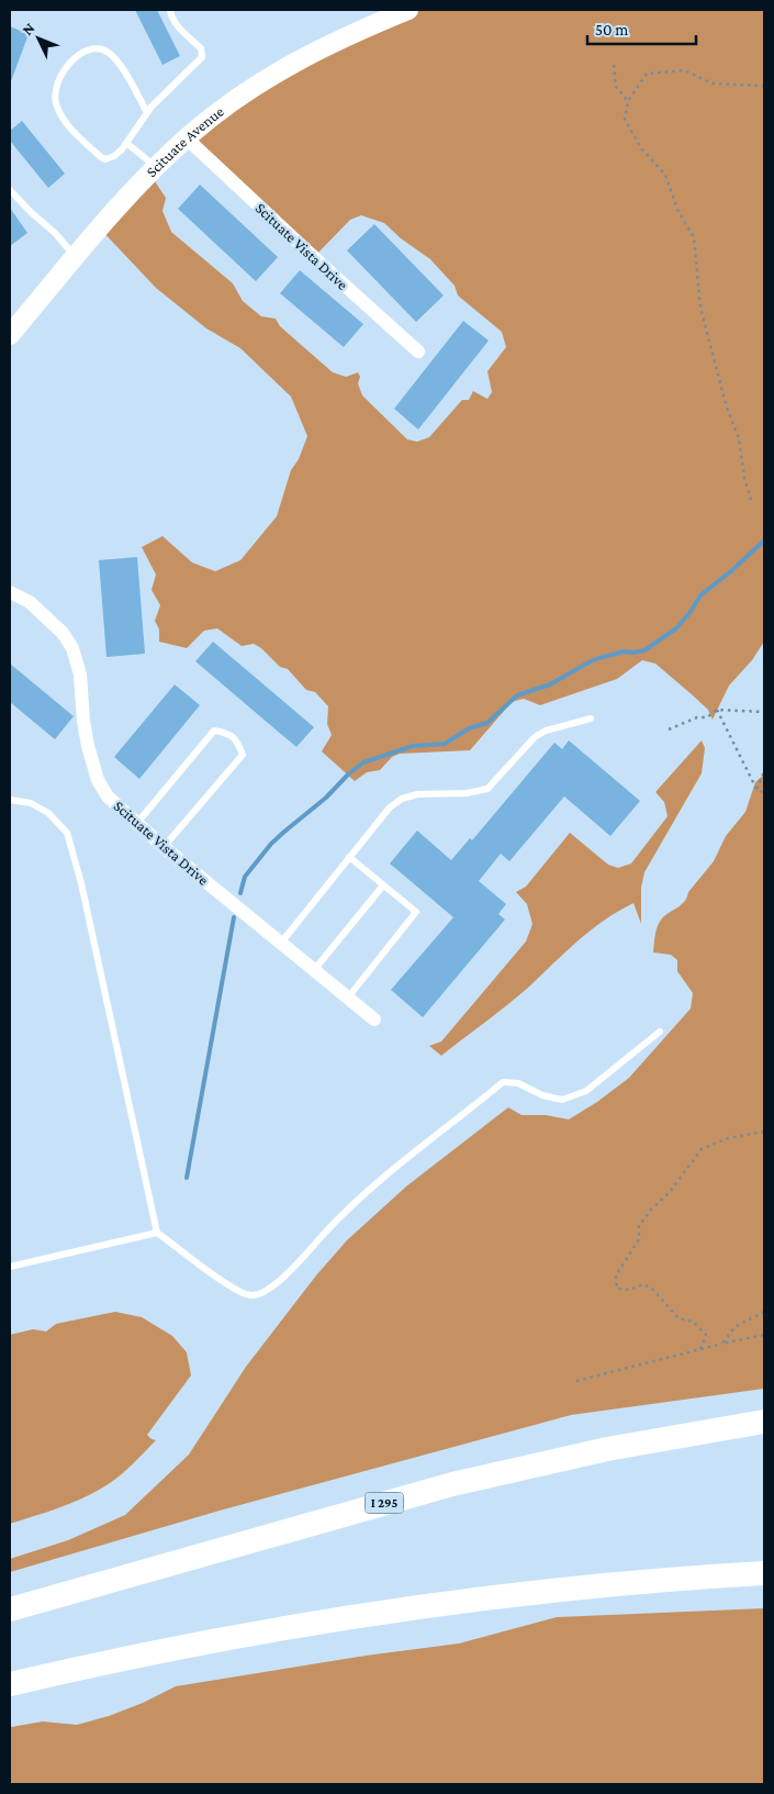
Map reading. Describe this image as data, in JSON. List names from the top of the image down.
{
  "streets": {
    "highway": ["I 295"],
    "main road": ["Scituate Avenue"],
    "street": ["Scituate Vista Drive"]
  },
  "crossings": [
    ["Scituate Avenue", "Scituate Vista Drive"]
  ],
  "scale_bar": "50 m",
  "north": "top left"
}
